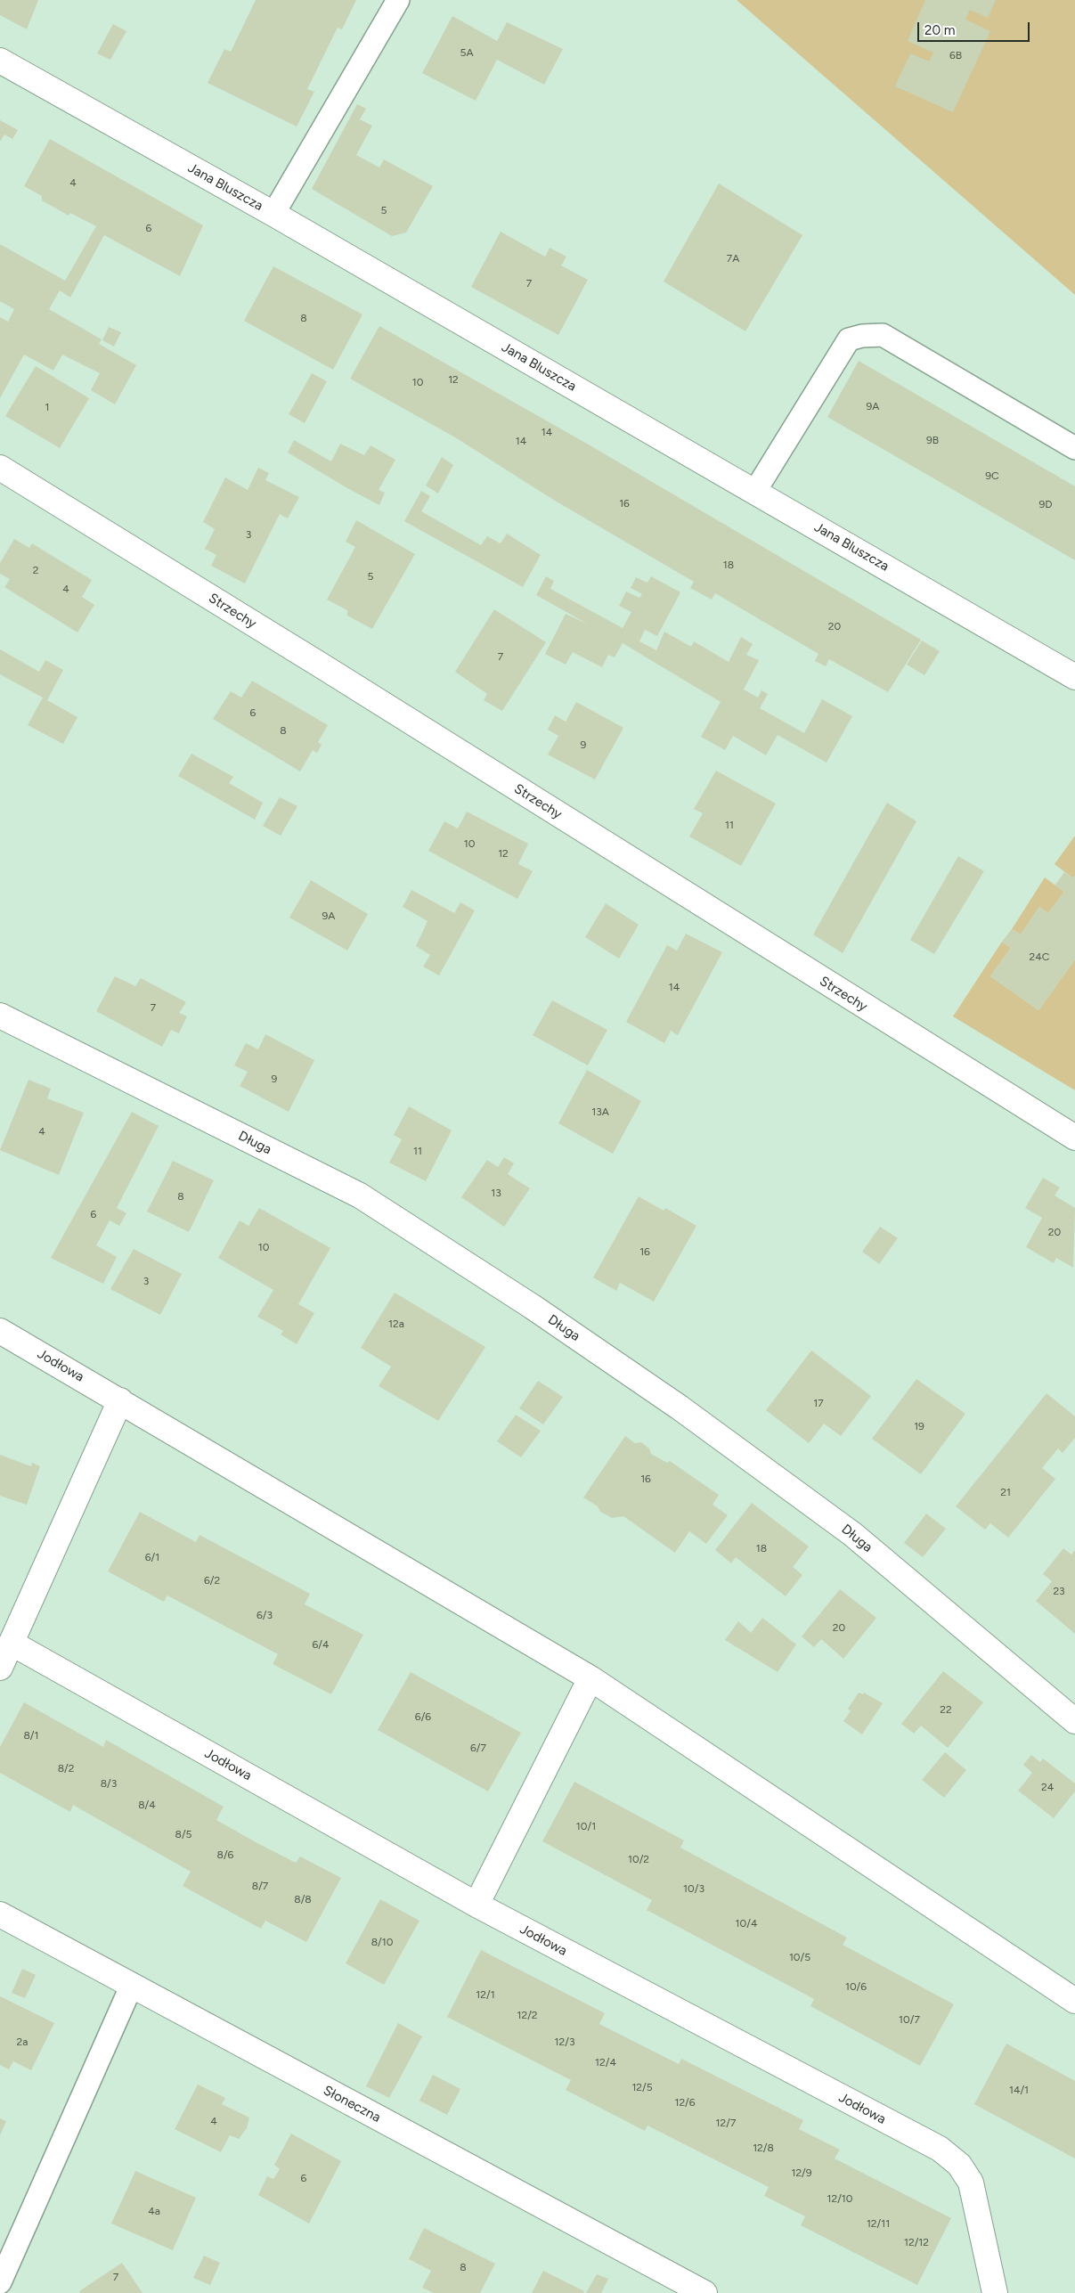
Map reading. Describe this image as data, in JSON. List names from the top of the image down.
{
  "streets": {
    "street": [
      "Jana Bluszcza",
      "Strzechy",
      "Długa",
      "Jodłowa",
      "Słoneczna"
    ]
  },
  "house_numbers": [
    "5A",
    "6B",
    "4",
    "5",
    "6",
    "7A",
    "7",
    "8",
    "12",
    "10",
    "9A",
    "1",
    "14",
    "9B",
    "14",
    "9C",
    "16",
    "9D",
    "3",
    "18",
    "2",
    "5",
    "4",
    "20",
    "7",
    "6",
    "8",
    "9",
    "11",
    "10",
    "12",
    "9A",
    "24C",
    "14",
    "7",
    "9",
    "13A",
    "4",
    "11",
    "13",
    "8",
    "6",
    "20",
    "10",
    "16",
    "3",
    "12a",
    "17",
    "19",
    "16",
    "21",
    "18",
    "6/1",
    "6/2",
    "23",
    "6/3",
    "20",
    "6/4",
    "22",
    "6/6",
    "8/1",
    "6/7",
    "8/2",
    "8/3",
    "24",
    "8/4",
    "10/1",
    "8/5",
    "8/6",
    "10/2",
    "8/7",
    "10/3",
    "8/8",
    "10/4",
    "8/10",
    "10/5",
    "10/6",
    "12/1",
    "12/2",
    "10/7",
    "2a",
    "12/3",
    "12/4",
    "12/5",
    "14/1",
    "12/6",
    "4",
    "12/7",
    "12/8",
    "12/9",
    "6",
    "12/10",
    "4a",
    "12/11",
    "12/12",
    "8",
    "7"
  ],
  "scale_bar": "20 m"
}
